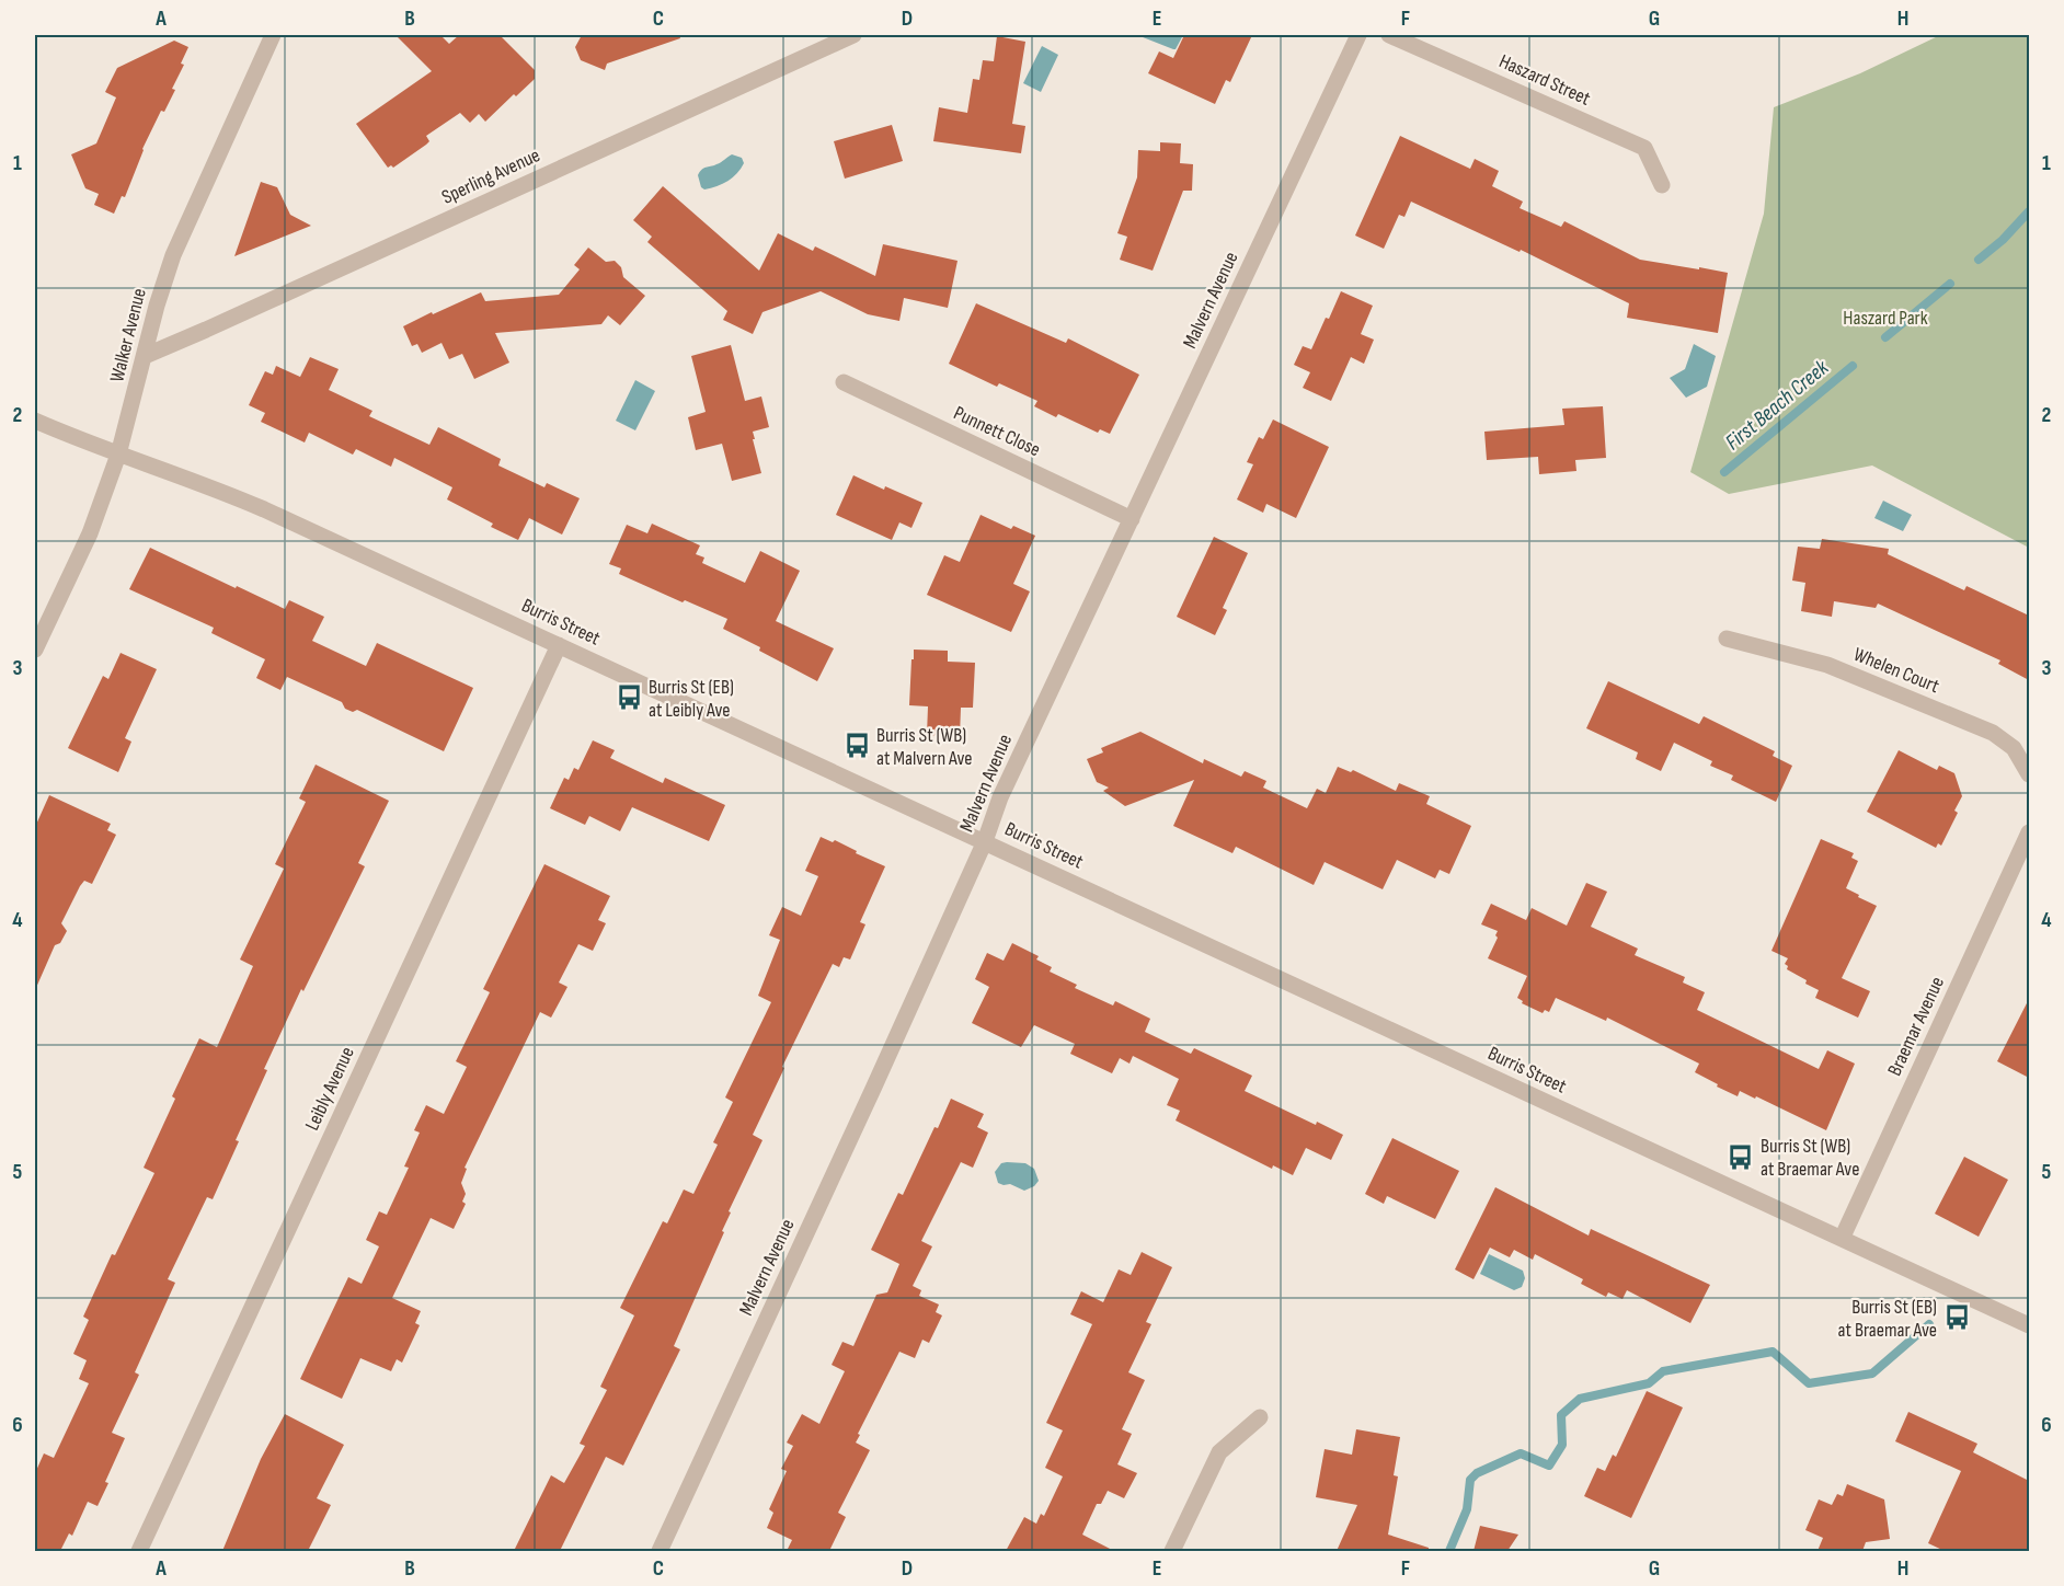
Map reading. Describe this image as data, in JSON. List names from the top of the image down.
{
  "streets": {
    "street": [
      "Haszard Street",
      "Sperling Avenue",
      "Malvern Avenue",
      "Walker Avenue",
      "Punnett Close",
      "Burris Street",
      "Whelen Court",
      "Braemar Avenue",
      "Leibly Avenue"
    ]
  },
  "crossings": [
    ["Sperling Avenue", "Walker Avenue"],
    ["Malvern Avenue", "Punnett Close"],
    ["Malvern Avenue", "Burris Street"],
    ["Walker Avenue", "Burris Street"],
    ["Burris Street", "Braemar Avenue"],
    ["Burris Street", "Leibly Avenue"]
  ],
  "water": ["First Beach Creek"],
  "parks": ["Haszard Park"],
  "places": {
    "bus stop": [
      "Burris St (EB) at Leibly Ave",
      "Burris St (WB) at Malvern Ave",
      "Burris St (WB) at Braemar Ave",
      "Burris St (EB) at Braemar Ave"
    ]
  },
  "grid": {
    "columns": [
      "A",
      "B",
      "C",
      "D",
      "E",
      "F",
      "G",
      "H"
    ],
    "rows": [
      "1",
      "2",
      "3",
      "4",
      "5",
      "6"
    ]
  }
}
